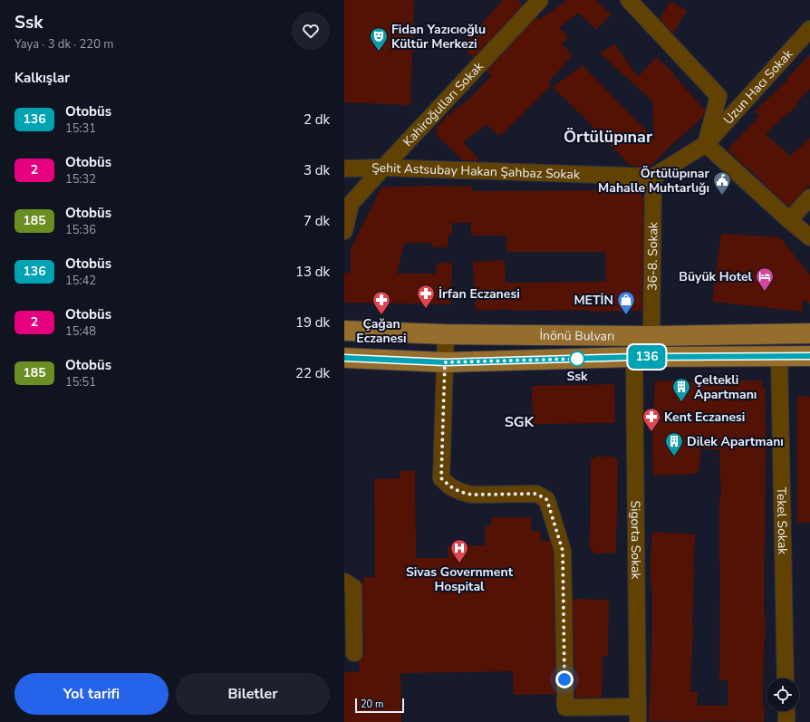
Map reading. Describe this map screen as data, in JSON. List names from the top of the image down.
{
  "streets": {
    "main road": ["İnönü Bulvarı"],
    "street": [
      "Uzun Hacı Sokak",
      "Kahiroğulları Sokak",
      "Şehit Astsubay Hakan Şahbaz Sokak",
      "36-8. Sokak",
      "Tekel Sokak",
      "Sigorta Sokak"
    ]
  },
  "crossings": [
    ["Kahiroğulları Sokak", "Şehit Astsubay Hakan Şahbaz Sokak"],
    ["Şehit Astsubay Hakan Şahbaz Sokak", "36-8. Sokak"],
    ["36-8. Sokak", "İnönü Bulvarı"],
    ["İnönü Bulvarı", "Tekel Sokak"],
    ["İnönü Bulvarı", "Sigorta Sokak"]
  ],
  "districts": ["Örtülüpınar", "SGK"],
  "places": {
    "theatre": ["Fidan Yazıcıoğlu Kültür Merkezi"],
    "public building": ["Örtülüpınar Mahalle Muhtarlığı"],
    "hotel": ["Büyük Hotel"],
    "pharmacy": ["İrfan Eczanesi", "Çağan Eczanesi", "Kent Eczanesi"],
    "shop": ["METİN"],
    "other": ["Ssk"],
    "building": ["Çeltekli Apartmanı", "Dilek Apartmanı"],
    "hospital": ["Sivas Government Hospital"]
  },
  "lines": ["bus line 136"],
  "scale_bar": "20 m",
  "page": {
    "heading": [
      ["Ssk", "Yaya · 3 dk · 220 m"],
      "Kalkışlar"
    ],
    "on_map": "136",
    "list": [
      {
        "mark": "136",
        "name": "Otobüs",
        "note": "15:31",
        "value": "2 dk"
      },
      {
        "mark": "2",
        "name": "Otobüs",
        "note": "15:32",
        "value": "3 dk"
      },
      {
        "mark": "185",
        "name": "Otobüs",
        "note": "15:36",
        "value": "7 dk"
      },
      {
        "mark": "136",
        "name": "Otobüs",
        "note": "15:42",
        "value": "13 dk"
      },
      {
        "mark": "2",
        "name": "Otobüs",
        "note": "15:48",
        "value": "19 dk"
      },
      {
        "mark": "185",
        "name": "Otobüs",
        "note": "15:51",
        "value": "22 dk"
      }
    ],
    "buttons": ["Yol tarifi", "Biletler"],
    "scale": "20 m"
  }
}
